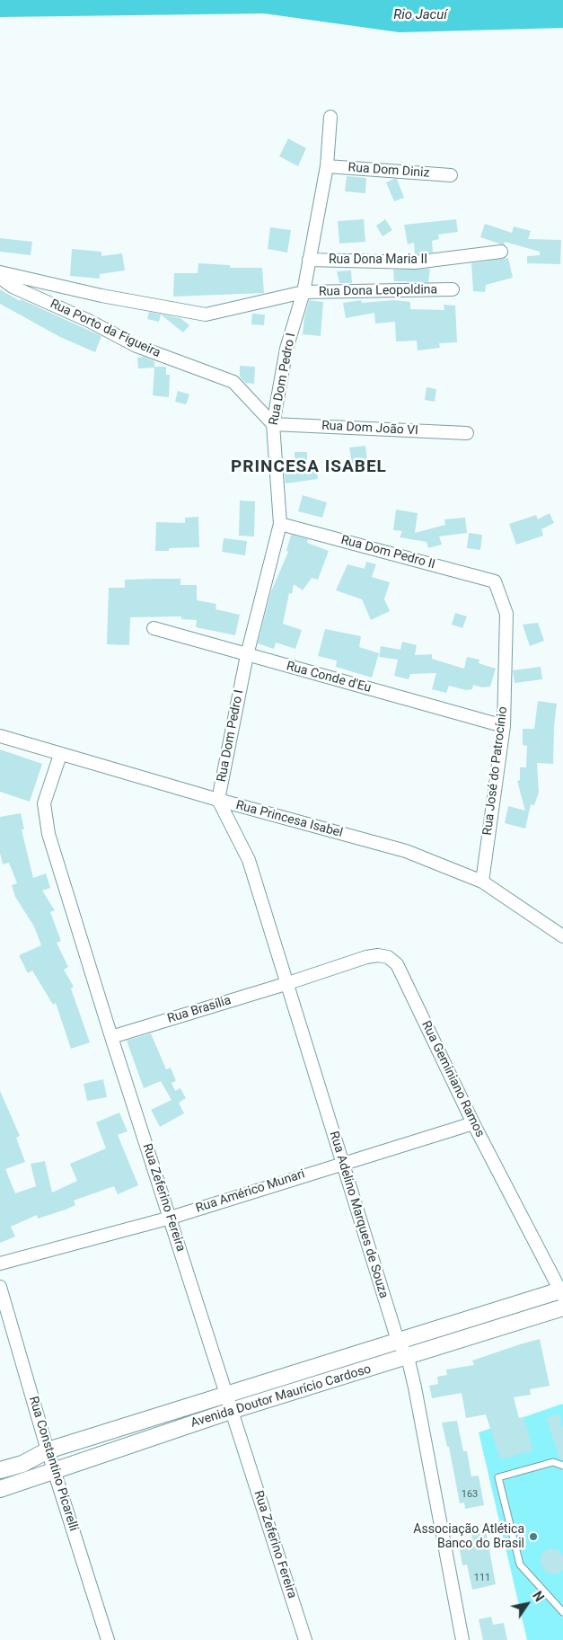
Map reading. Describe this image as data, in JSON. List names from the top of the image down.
{
  "streets": {
    "street": [
      "Rua Dom Diniz",
      "Rua Dona Maria II",
      "Rua Dona Leopoldina",
      "Rua Porto da Figueira",
      "Rua Dom Pedro I",
      "Rua Dom João VI",
      "Rua Dom Pedro II",
      "Rua Conde d'Eu",
      "Rua José do Patrocínio",
      "Rua Princesa Isabel",
      "Rua Brasília",
      "Rua Geminiano Ramos",
      "Rua Américo Munari",
      "Rua Zeferino Fereira",
      "Rua Adelino Marques de Souza",
      "Avenida Doutor Maurício Cardoso",
      "Rua Constantino Picarelli"
    ]
  },
  "crossings": [
    ["Rua Dom Diniz", "Rua Dom Pedro I"],
    ["Rua Dona Maria II", "Rua Dom Pedro I"],
    ["Rua Dona Leopoldina", "Rua Porto da Figueira"],
    ["Rua Dona Leopoldina", "Rua Dom Pedro I"],
    ["Rua Porto da Figueira", "Rua Dom Pedro I"],
    ["Rua Porto da Figueira", "Rua Dom João VI"],
    ["Rua Dom Pedro I", "Rua Dom João VI"],
    ["Rua Dom Pedro I", "Rua Dom Pedro II"],
    ["Rua Dom Pedro I", "Rua Conde d'Eu"],
    ["Rua Dom Pedro I", "Rua Princesa Isabel"],
    ["Rua Dom Pedro I", "Rua Adelino Marques de Souza"],
    ["Rua Dom Pedro II", "Rua José do Patrocínio"],
    ["Rua Conde d'Eu", "Rua José do Patrocínio"],
    ["Rua José do Patrocínio", "Rua Princesa Isabel"],
    ["Rua Princesa Isabel", "Rua Zeferino Fereira"],
    ["Rua Princesa Isabel", "Rua Adelino Marques de Souza"],
    ["Rua Brasília", "Rua Geminiano Ramos"],
    ["Rua Brasília", "Rua Zeferino Fereira"],
    ["Rua Brasília", "Rua Adelino Marques de Souza"],
    ["Rua Geminiano Ramos", "Rua Américo Munari"],
    ["Rua Geminiano Ramos", "Rua Adelino Marques de Souza"],
    ["Rua Geminiano Ramos", "Avenida Doutor Maurício Cardoso"],
    ["Rua Américo Munari", "Rua Zeferino Fereira"],
    ["Rua Américo Munari", "Rua Adelino Marques de Souza"],
    ["Rua Zeferino Fereira", "Avenida Doutor Maurício Cardoso"],
    ["Rua Adelino Marques de Souza", "Avenida Doutor Maurício Cardoso"],
    ["Avenida Doutor Maurício Cardoso", "Rua Constantino Picarelli"]
  ],
  "districts": ["PRINCESA ISABEL"],
  "water": ["Rio Jacuí"],
  "places": ["Associação Atlética Banco do Brasil"],
  "house_numbers": ["163", "111"],
  "north": "top right"
}
